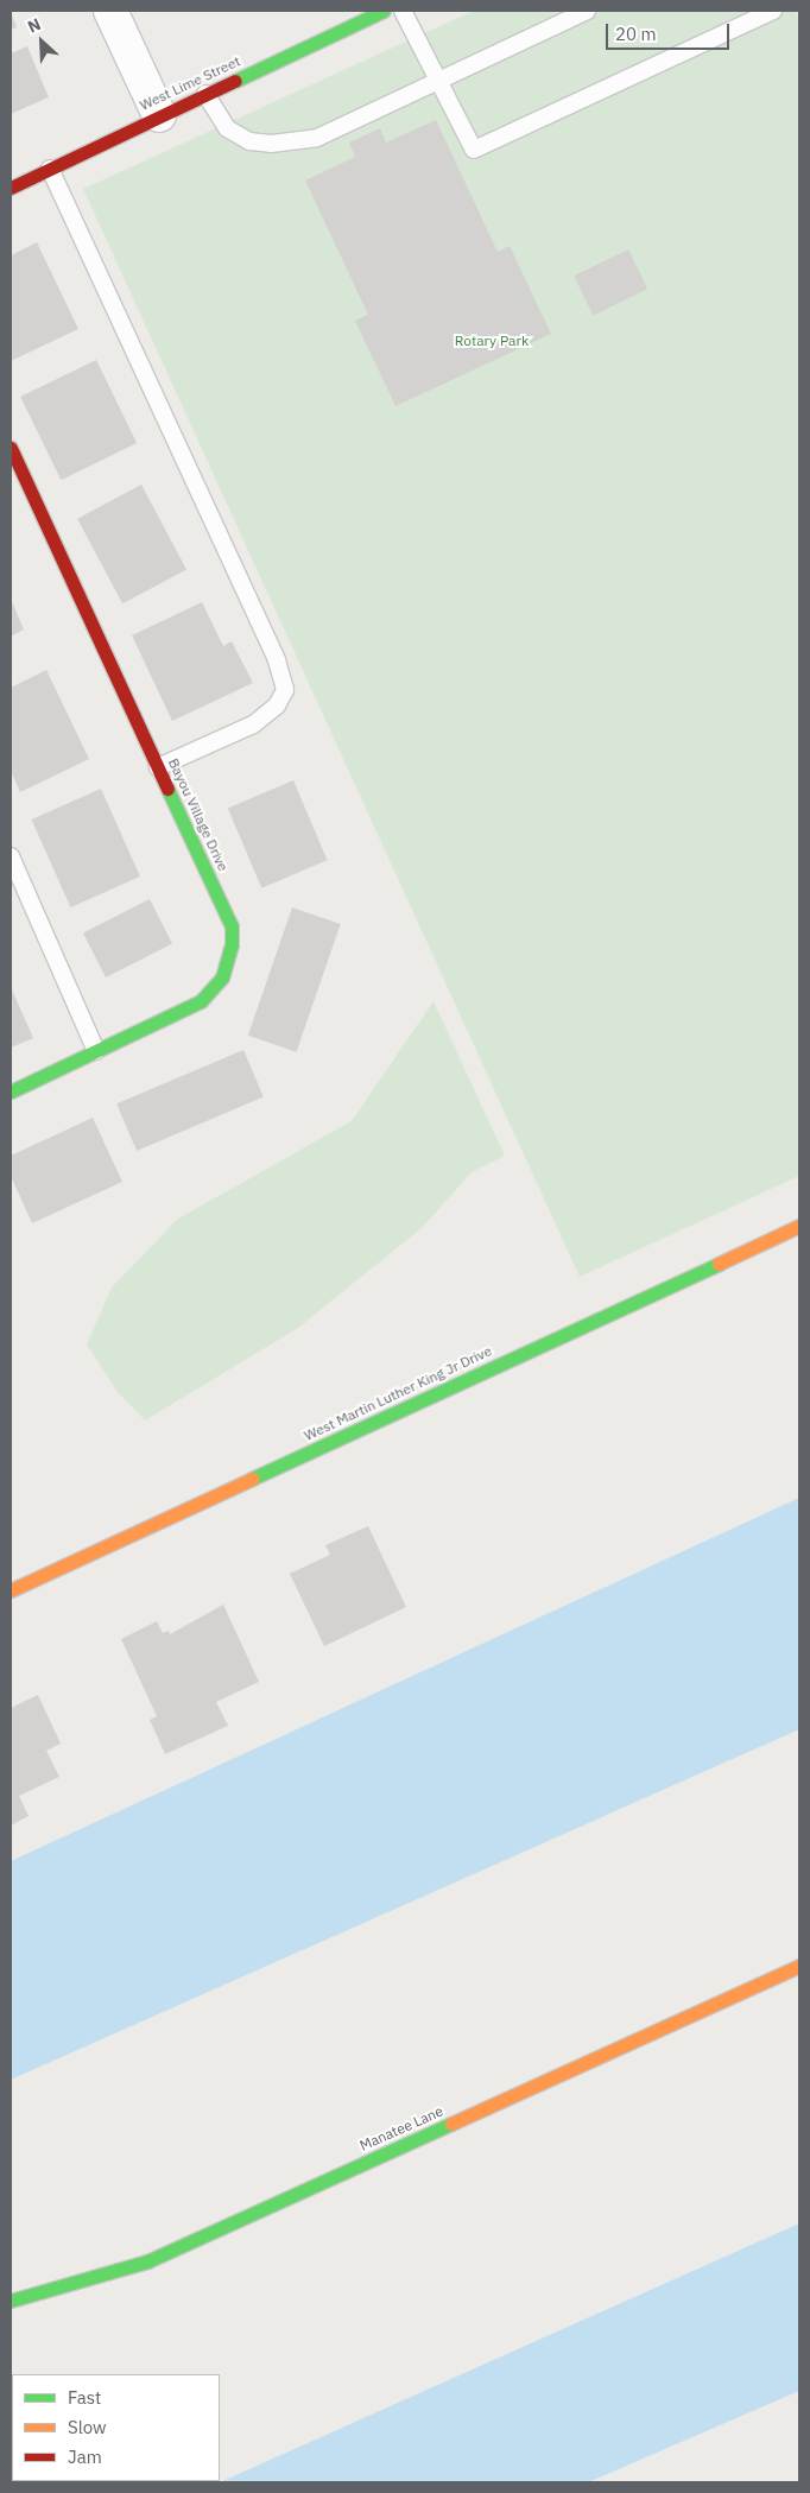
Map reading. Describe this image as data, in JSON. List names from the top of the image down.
{
  "streets": {
    "street": [
      "West Lime Street",
      "Bayou Village Drive",
      "West Martin Luther King Jr Drive",
      "Manatee Lane"
    ]
  },
  "parks": ["Rotary Park"],
  "legend": ["Fast", "Slow", "Jam"],
  "scale_bar": "20 m",
  "north": "top left"
}
